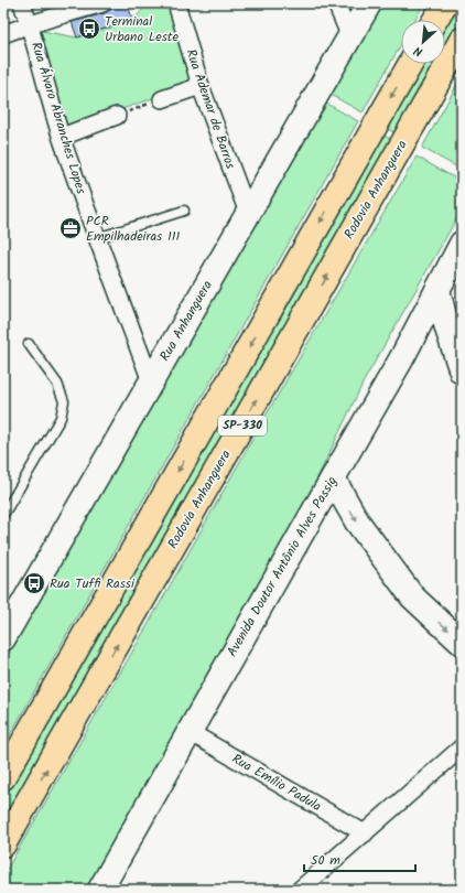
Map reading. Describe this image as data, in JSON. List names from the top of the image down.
{
  "streets": {
    "highway": ["Rodovia Anhanguera", "SP-330"],
    "main road": ["Rua Anhanguera", "Avenida Doutor Antônio Alves Passig"],
    "street": ["Rua Ademar de Barros", "Rua Álvaro Abranches Lopes", "Rua Emílio Padula"]
  },
  "crossings": [
    ["Rua Ademar de Barros", "Rua Anhanguera"],
    ["Rua Álvaro Abranches Lopes", "Rua Anhanguera"],
    ["Avenida Doutor Antônio Alves Passig", "Rua Emílio Padula"]
  ],
  "places": {
    "bus stop": ["Terminal Urbano Leste", "Rua Tuffi Rassi"],
    "office": ["PCR Empilhadeiras 111"]
  },
  "scale_bar": "50 m",
  "north": "bottom left"
}
